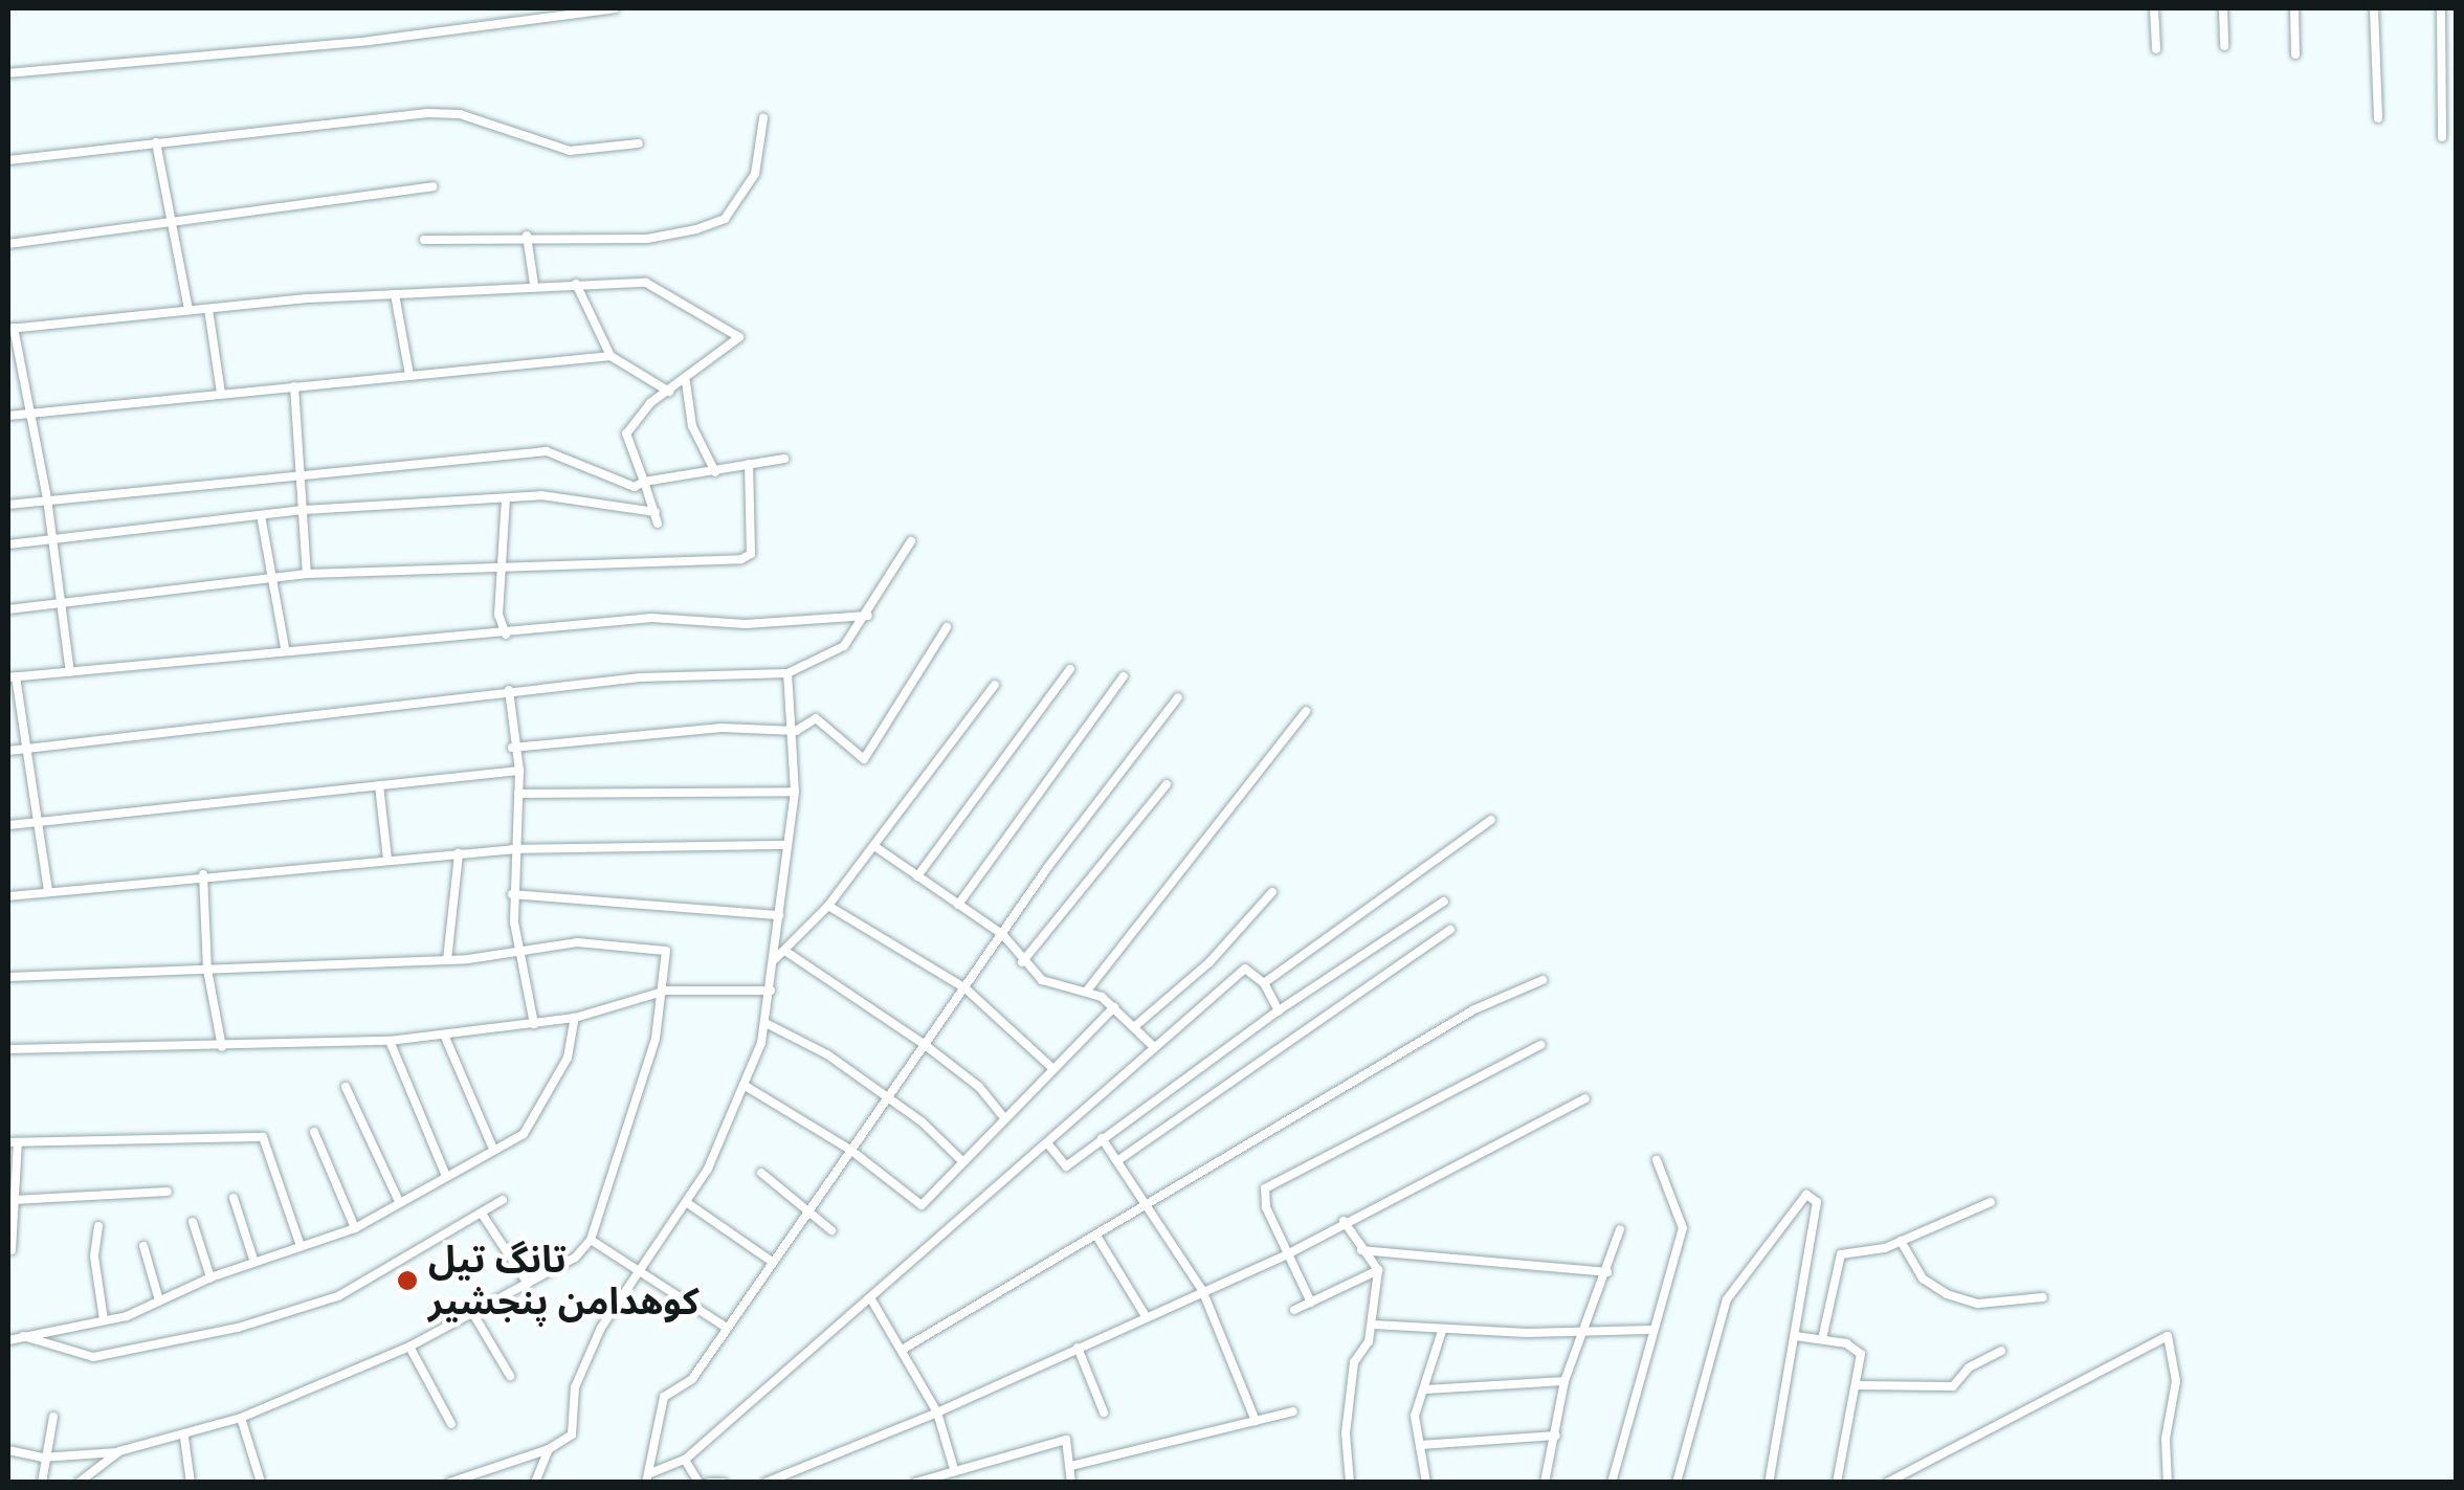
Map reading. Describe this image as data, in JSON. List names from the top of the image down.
{
  "places": ["تانگ تیل کوهدامن پنجشیر"]
}
